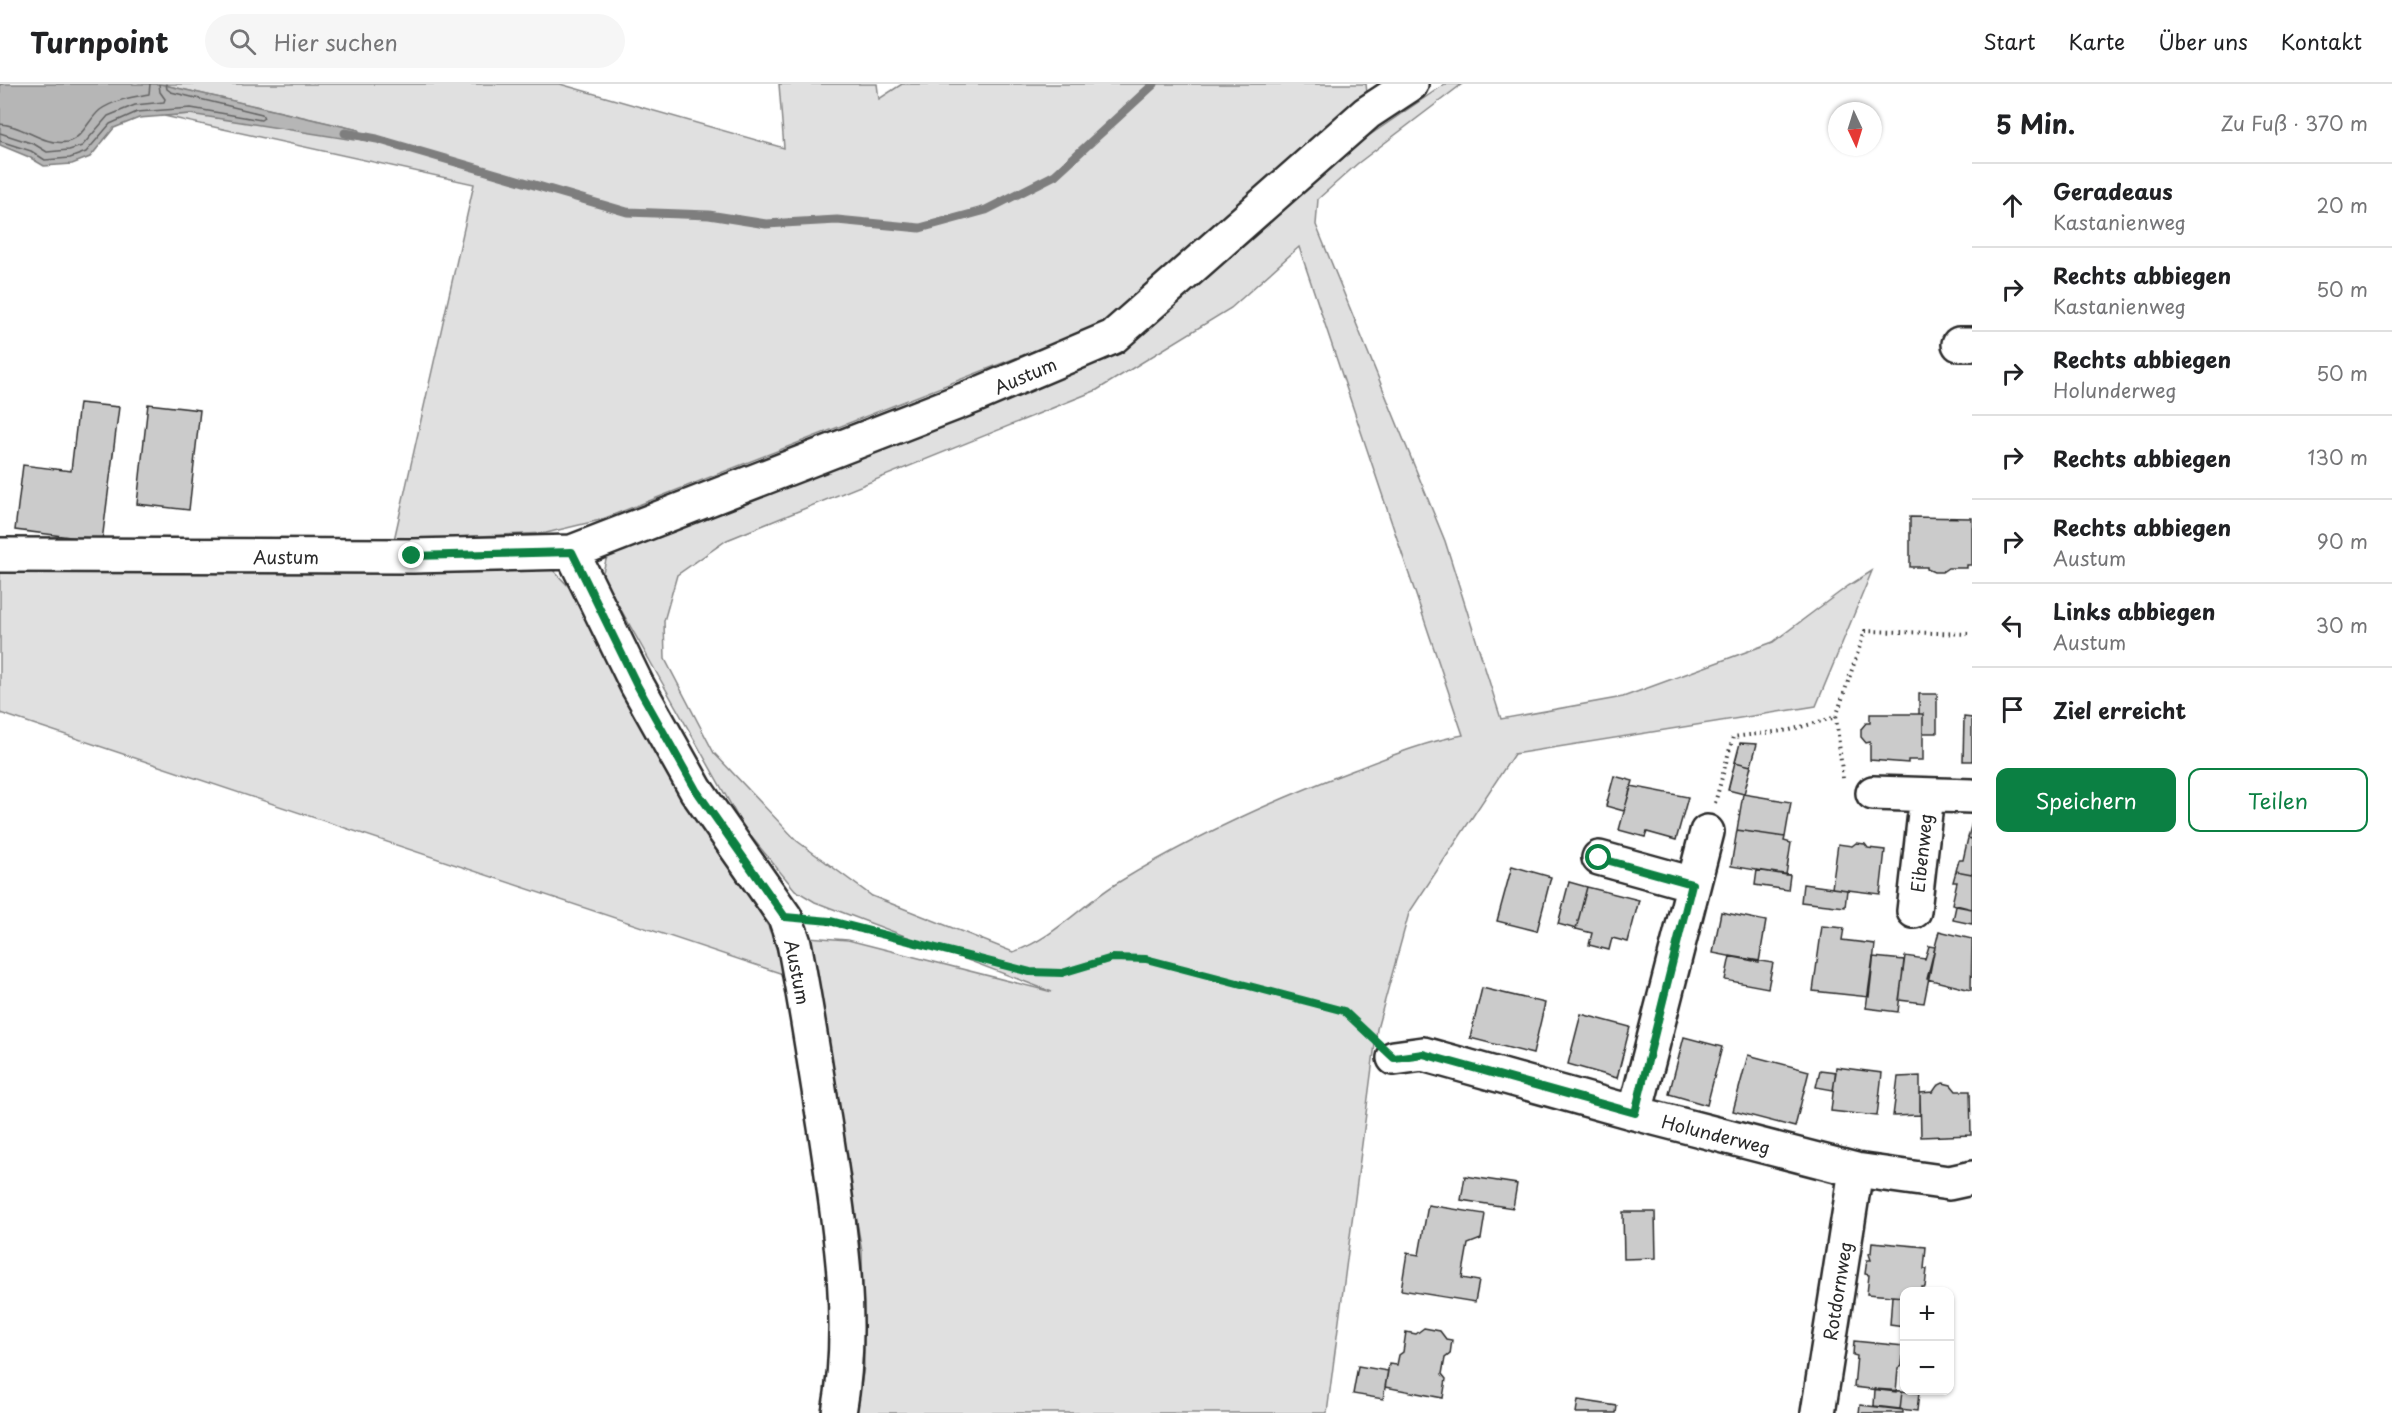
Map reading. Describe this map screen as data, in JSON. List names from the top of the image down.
{
  "streets": {
    "street": [
      "Austum",
      "Eibenweg",
      "Holunderweg",
      "Rotdornweg"
    ]
  },
  "crossings": [
    ["Holunderweg", "Rotdornweg"]
  ],
  "north": "bottom",
  "page": {
    "header": "Turnpoint",
    "search": "Hier suchen",
    "nav": [
      "Start",
      "Karte",
      "Über uns",
      "Kontakt"
    ],
    "heading": ["5 Min.", "Zu Fuß · 370 m"],
    "list": [
      ["Geradeaus", "Kastanienweg", "20 m"],
      ["Rechts abbiegen", "Kastanienweg", "50 m"],
      ["Rechts abbiegen", "Holunderweg", "50 m"],
      ["Rechts abbiegen", "130 m"],
      ["Rechts abbiegen", "Austum", "90 m"],
      ["Links abbiegen", "Austum", "30 m"],
      "Ziel erreicht"
    ],
    "buttons": ["Speichern", "Teilen"],
    "map_buttons": ["+", "−"]
  }
}
